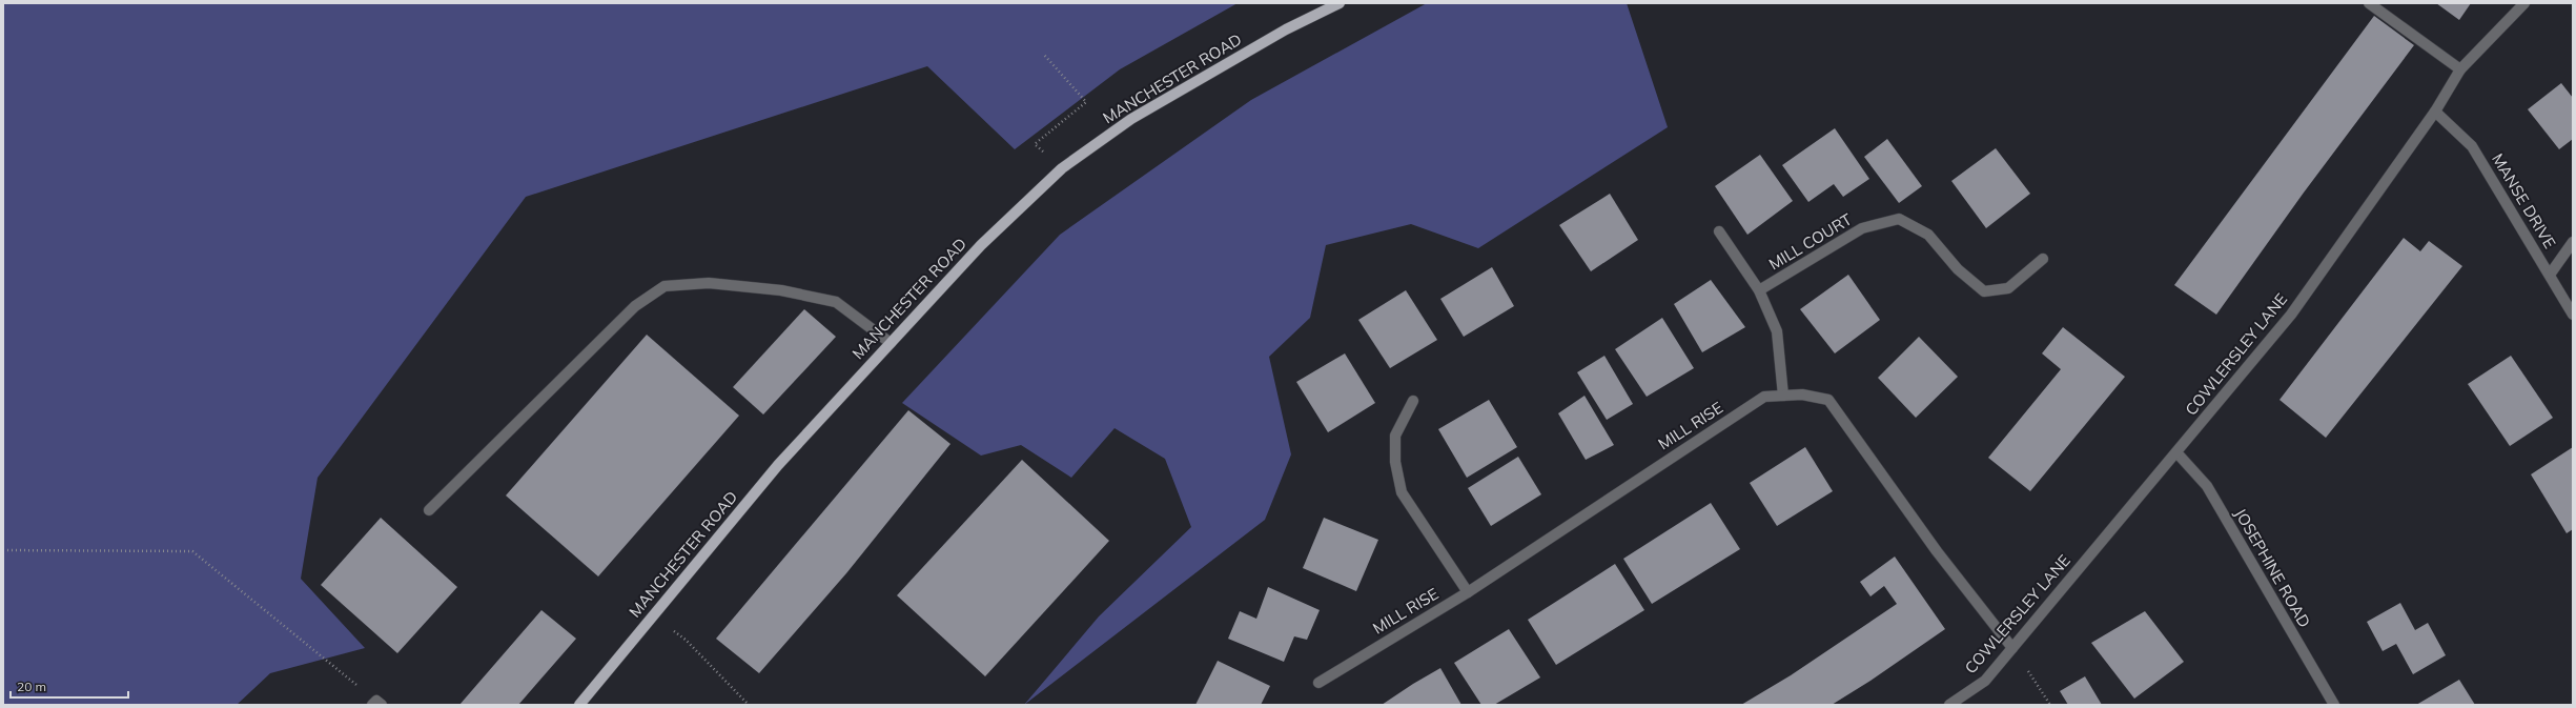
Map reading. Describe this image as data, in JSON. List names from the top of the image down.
{
  "streets": {
    "main road": ["MANCHESTER ROAD"],
    "street": [
      "MANSE DRIVE",
      "MILL COURT",
      "COWLERSLEY LANE",
      "MILL RISE",
      "JOSEPHINE ROAD"
    ]
  },
  "crossings": [
    ["MANSE DRIVE", "COWLERSLEY LANE"],
    ["COWLERSLEY LANE", "MILL RISE"],
    ["COWLERSLEY LANE", "JOSEPHINE ROAD"]
  ],
  "scale_bar": "20 m"
}
